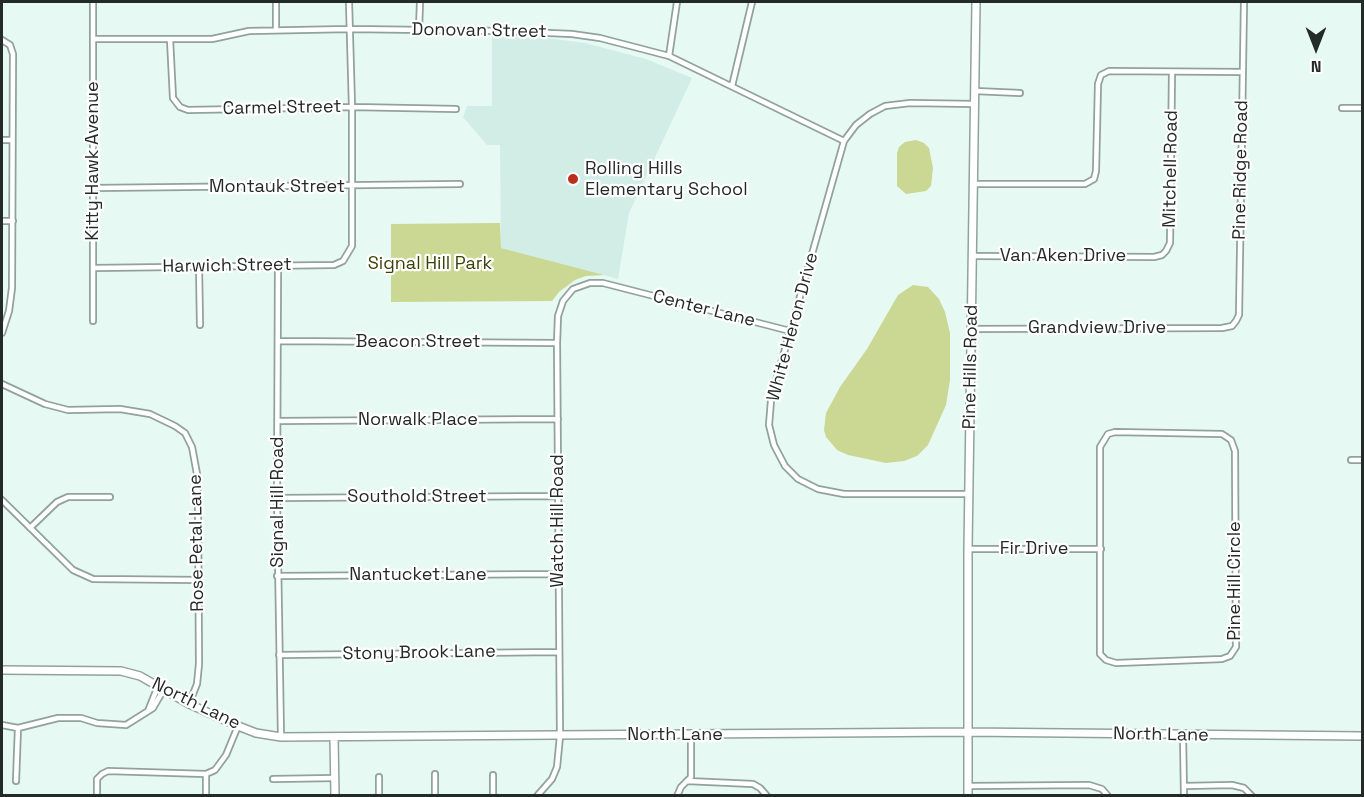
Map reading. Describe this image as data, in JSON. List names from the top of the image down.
{
  "streets": {
    "street": [
      "Donovan Street",
      "Carmel Street",
      "Kitty Hawk Avenue",
      "Mitchell Road",
      "Pine Ridge Road",
      "Montauk Street",
      "Van Aken Drive",
      "Harwich Street",
      "Center Lane",
      "White Heron Drive",
      "Grandview Drive",
      "Beacon Street",
      "Pine Hills Road",
      "Norwalk Place",
      "Southold Street",
      "Signal Hill Road",
      "Watch Hill Road",
      "Rose Petal Lane",
      "Fir Drive",
      "Nantucket Lane",
      "Pine Hill Circle",
      "Stony Brook Lane",
      "North Lane"
    ]
  },
  "crossings": [
    ["Donovan Street", "Carmel Street"],
    ["Donovan Street", "Kitty Hawk Avenue"],
    ["Donovan Street", "White Heron Drive"],
    ["Kitty Hawk Avenue", "Montauk Street"],
    ["Kitty Hawk Avenue", "Harwich Street"],
    ["Mitchell Road", "Van Aken Drive"],
    ["Pine Ridge Road", "Grandview Drive"],
    ["Montauk Street", "Harwich Street"],
    ["Van Aken Drive", "Pine Hills Road"],
    ["Harwich Street", "Signal Hill Road"],
    ["Center Lane", "White Heron Drive"],
    ["Center Lane", "Watch Hill Road"],
    ["White Heron Drive", "Pine Hills Road"],
    ["Grandview Drive", "Pine Hills Road"],
    ["Beacon Street", "Signal Hill Road"],
    ["Beacon Street", "Watch Hill Road"],
    ["Pine Hills Road", "Fir Drive"],
    ["Pine Hills Road", "North Lane"],
    ["Norwalk Place", "Signal Hill Road"],
    ["Norwalk Place", "Watch Hill Road"],
    ["Southold Street", "Signal Hill Road"],
    ["Southold Street", "Watch Hill Road"],
    ["Signal Hill Road", "Nantucket Lane"],
    ["Signal Hill Road", "Stony Brook Lane"],
    ["Signal Hill Road", "North Lane"],
    ["Watch Hill Road", "Nantucket Lane"],
    ["Watch Hill Road", "Stony Brook Lane"],
    ["Watch Hill Road", "North Lane"],
    ["Rose Petal Lane", "North Lane"],
    ["Fir Drive", "Pine Hill Circle"]
  ],
  "parks": ["Signal Hill Park"],
  "places": ["Rolling Hills Elementary School"],
  "north": "bottom"
}
